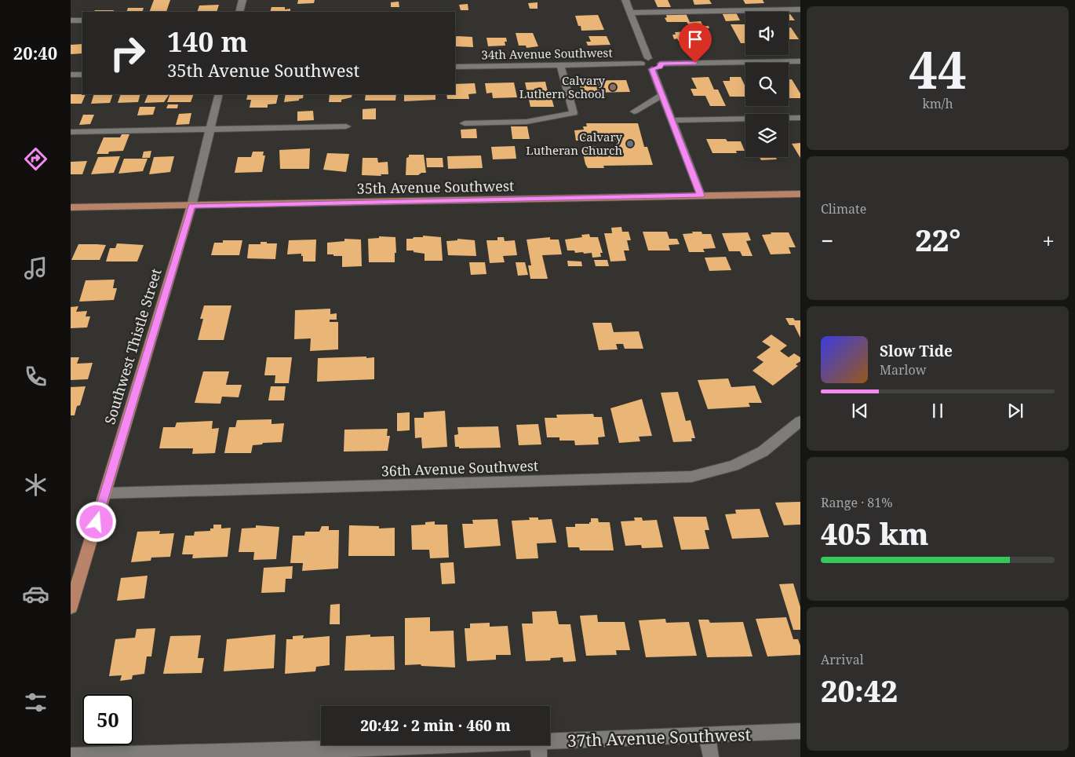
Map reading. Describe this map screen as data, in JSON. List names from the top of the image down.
{
  "streets": {
    "main road": ["35th Avenue Southwest", "Southwest Thistle Street"],
    "street": ["34th Avenue Southwest", "36th Avenue Southwest", "37th Avenue Southwest"]
  },
  "crossings": [
    ["35th Avenue Southwest", "Southwest Thistle Street"],
    ["Southwest Thistle Street", "36th Avenue Southwest"]
  ],
  "places": ["Calvary Luthern School", "Calvary Lutheran Church"],
  "page": {
    "tabs": "20:40",
    "tile": [
      ["44", "km/h"],
      "Climate",
      ["Range · 81%", "405 km"],
      ["Arrival", "20:42"]
    ],
    "turn": ["140 m", "35th Avenue Southwest"],
    "heat": ["−", "22°", "+"],
    "song": ["Slow Tide", "Marlow"],
    "limit": "50",
    "trip": "20:42 · 2 min · 460 m"
  }
}
